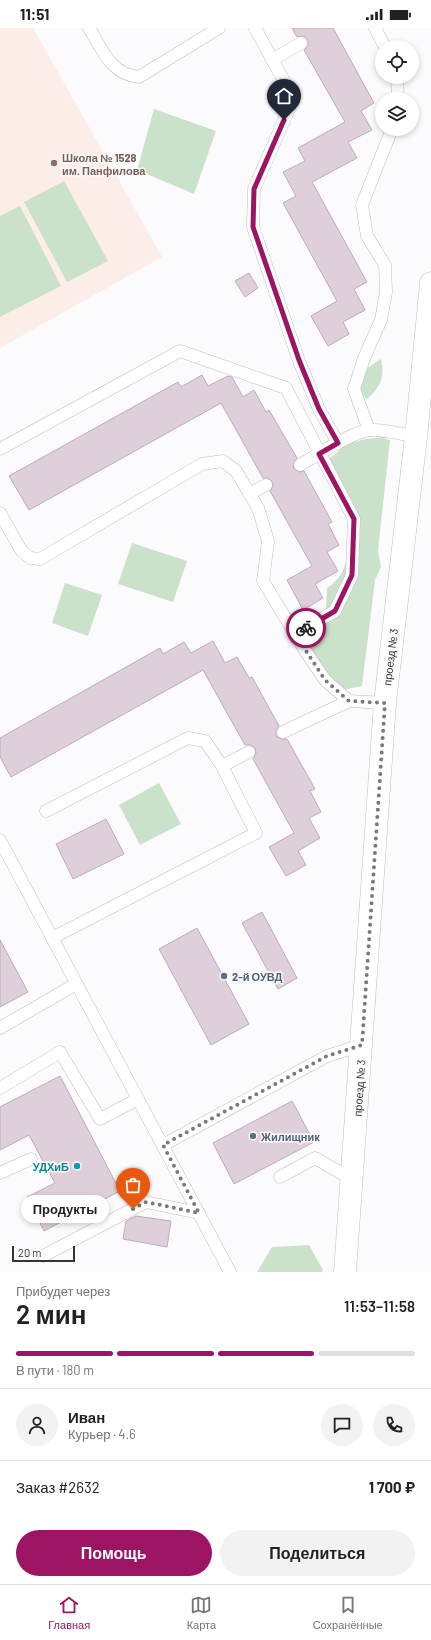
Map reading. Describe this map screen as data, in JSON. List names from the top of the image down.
{
  "streets": {
    "street": ["проезд № 3"]
  },
  "places": [
    "Школа № 1528 им. Панфилова",
    "2-й ОУВД",
    "Жилищник",
    "УДХиБ",
    "Продукты"
  ],
  "scale_bar": "20 m",
  "page": {
    "status": "11:51",
    "bubble": "Продукты",
    "scale": "20 m",
    "heading": ["2 мин", "Прибудет через", "11:53–11:58"],
    "panel": [
      "Иван",
      "Курьер · 4.6",
      "Заказ #2632",
      "1 700 ₽"
    ],
    "bar": "В пути · 180 m",
    "buttons": ["Помощь", "Поделиться"],
    "tabs": ["Главная", "Карта", "Сохранённые"]
  }
}
